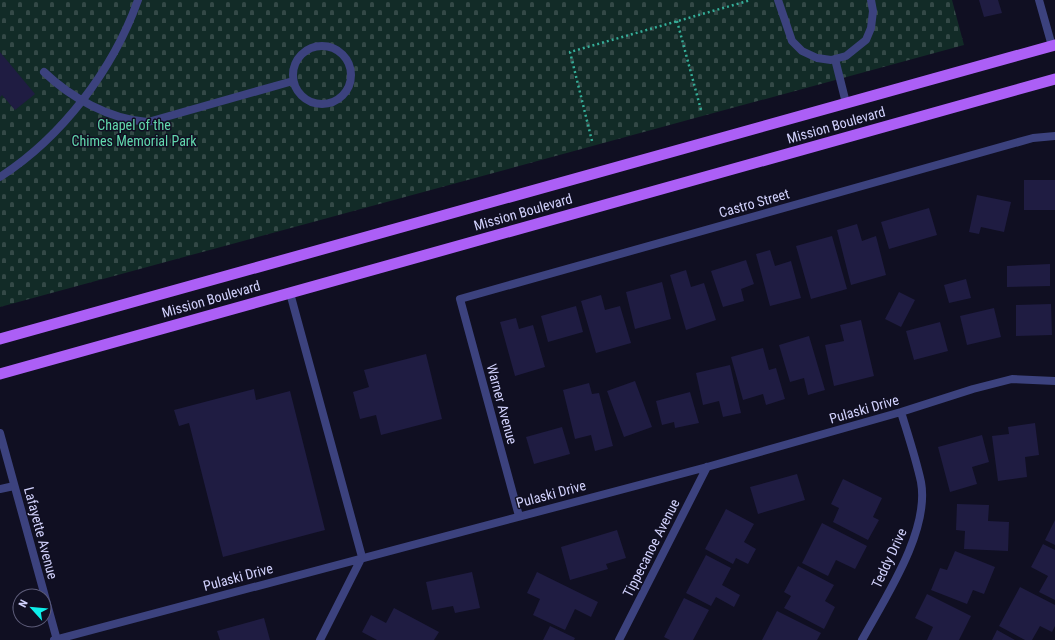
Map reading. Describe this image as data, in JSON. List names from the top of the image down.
{
  "streets": {
    "main road": ["Mission Boulevard"],
    "street": [
      "Castro Street",
      "Warner Avenue",
      "Pulaski Drive",
      "Lafayette Avenue",
      "Tippecanoe Avenue",
      "Teddy Drive"
    ]
  },
  "crossings": [
    ["Castro Street", "Warner Avenue"],
    ["Warner Avenue", "Pulaski Drive"],
    ["Pulaski Drive", "Lafayette Avenue"],
    ["Pulaski Drive", "Tippecanoe Avenue"],
    ["Pulaski Drive", "Teddy Drive"]
  ],
  "parks": ["Chapel of the Chimes Memorial Park"],
  "north": "top left"
}
